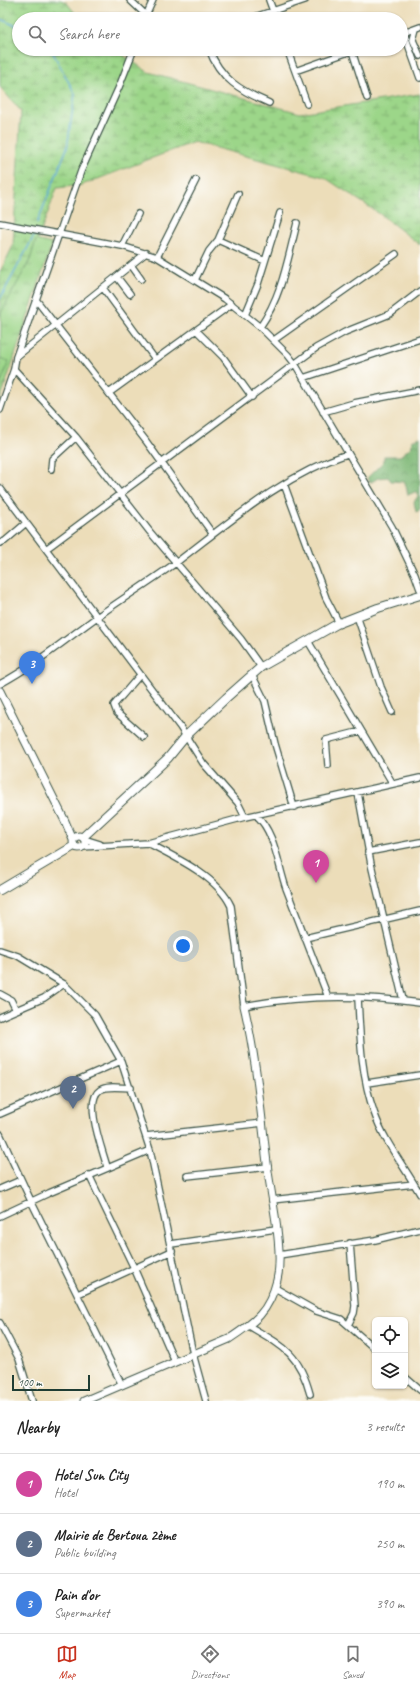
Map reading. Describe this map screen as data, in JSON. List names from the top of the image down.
{
  "scale_bar": "100 m",
  "page": {
    "search": "Search here",
    "pins": ["3", "1", "2"],
    "scale": "100 m",
    "heading": ["Nearby", "3 results"],
    "list": [
      {
        "mark": "1",
        "name": "Hotel Sun City",
        "note": "Hotel",
        "value": "190 m"
      },
      {
        "mark": "2",
        "name": "Mairie de Bertoua 2ème",
        "note": "Public building",
        "value": "250 m"
      },
      {
        "mark": "3",
        "name": "Pain d'or",
        "note": "Supermarket",
        "value": "390 m"
      }
    ],
    "nav": ["Map", "Directions", "Saved"]
  }
}
